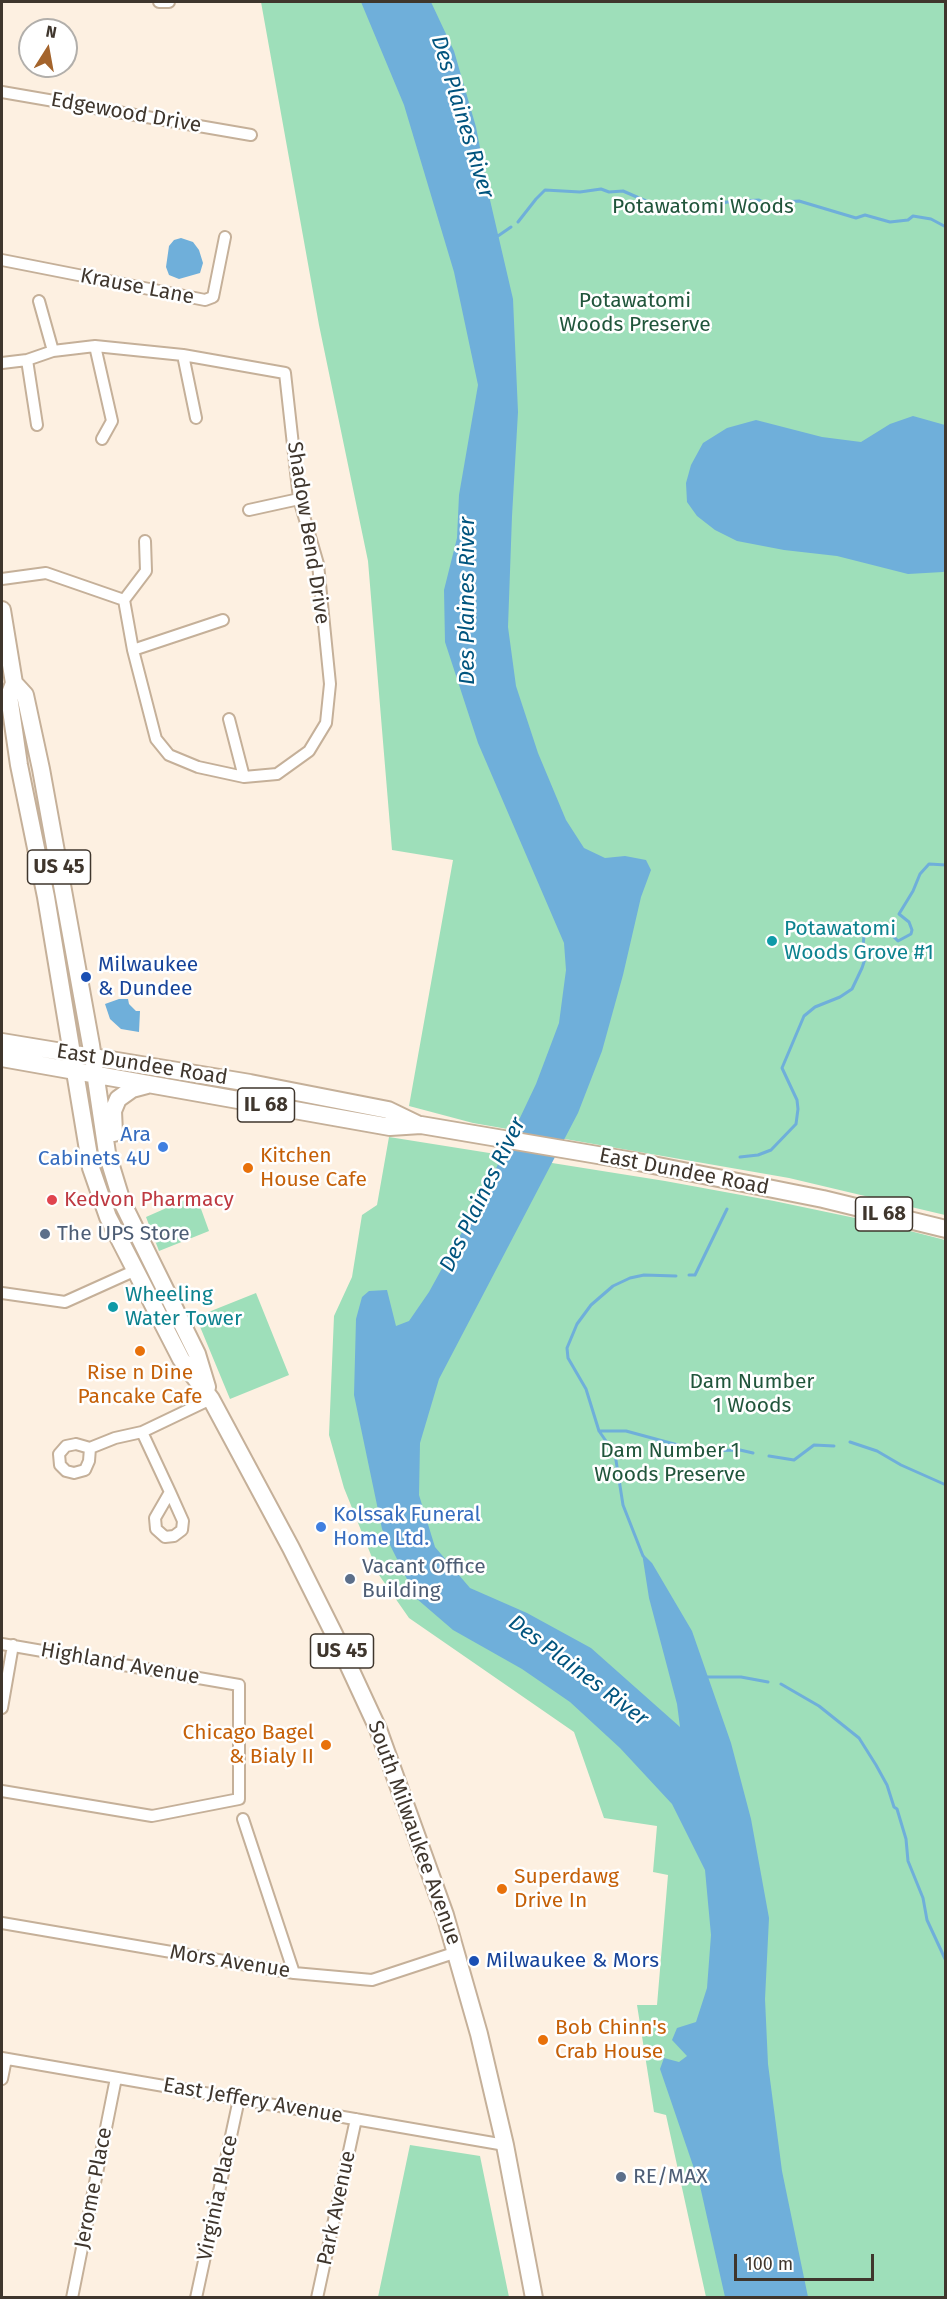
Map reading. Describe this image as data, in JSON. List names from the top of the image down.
{
  "streets": {
    "main road": [
      "US 45",
      "East Dundee Road",
      "IL 68",
      "South Milwaukee Avenue"
    ],
    "street": [
      "Edgewood Drive",
      "Krause Lane",
      "Shadow Bend Drive",
      "Highland Avenue",
      "Mors Avenue",
      "East Jeffery Avenue",
      "Jerome Place",
      "Virginia Place",
      "Park Avenue"
    ]
  },
  "crossings": [
    ["US 45", "East Dundee Road"],
    ["US 45", "South Milwaukee Avenue"],
    ["East Dundee Road", "South Milwaukee Avenue"],
    ["South Milwaukee Avenue", "Mors Avenue"],
    ["South Milwaukee Avenue", "East Jeffery Avenue"],
    ["East Jeffery Avenue", "Jerome Place"],
    ["East Jeffery Avenue", "Virginia Place"],
    ["East Jeffery Avenue", "Park Avenue"]
  ],
  "water": ["Des Plaines River"],
  "parks": [
    "Potawatomi Woods",
    "Potawatomi Woods Preserve",
    "Dam Number 1 Woods",
    "Dam Number 1 Woods Preserve"
  ],
  "places": [
    "Potawatomi Woods Grove #1",
    "Milwaukee & Dundee",
    "Ara Cabinets 4U",
    "Kitchen House Cafe",
    "Kedvon Pharmacy",
    "The UPS Store",
    "Wheeling Water Tower",
    "Rise n Dine Pancake Cafe",
    "Kolssak Funeral Home Ltd.",
    "Vacant Office Building",
    "Chicago Bagel & Bialy II",
    "Superdawg Drive In",
    "Milwaukee & Mors",
    "Bob Chinn's Crab House",
    "RE/MAX"
  ],
  "scale_bar": "100 m",
  "north": "top"
}
